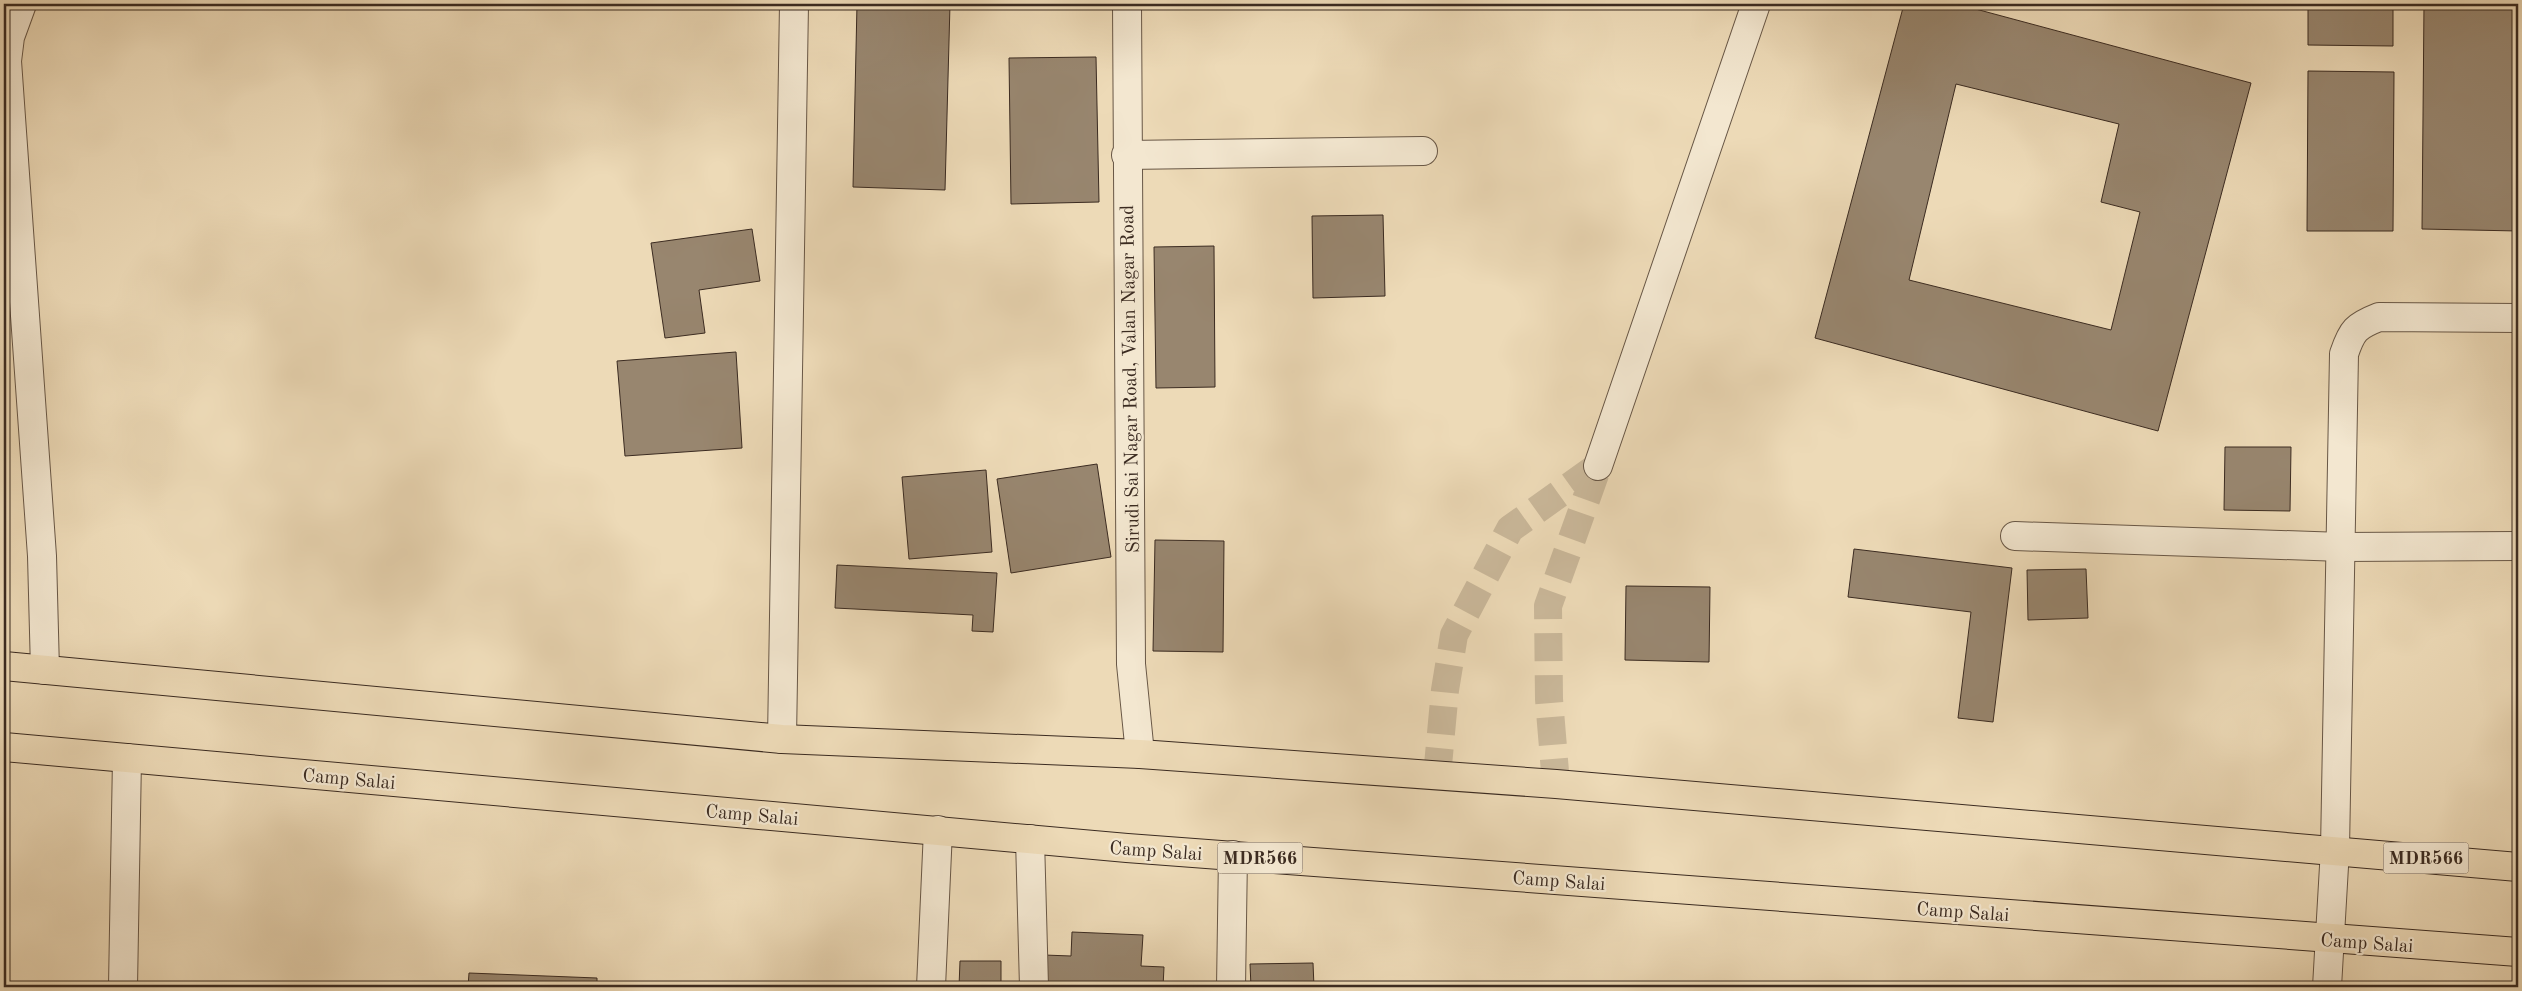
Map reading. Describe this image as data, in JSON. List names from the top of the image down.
{
  "streets": {
    "main road": ["Camp Salai", "MDR566"],
    "street": ["Sirudi Sai Nagar Road, Valan Nagar Road"]
  },
  "crossings": [
    ["Sirudi Sai Nagar Road, Valan Nagar Road", "MDR566"]
  ]
}
